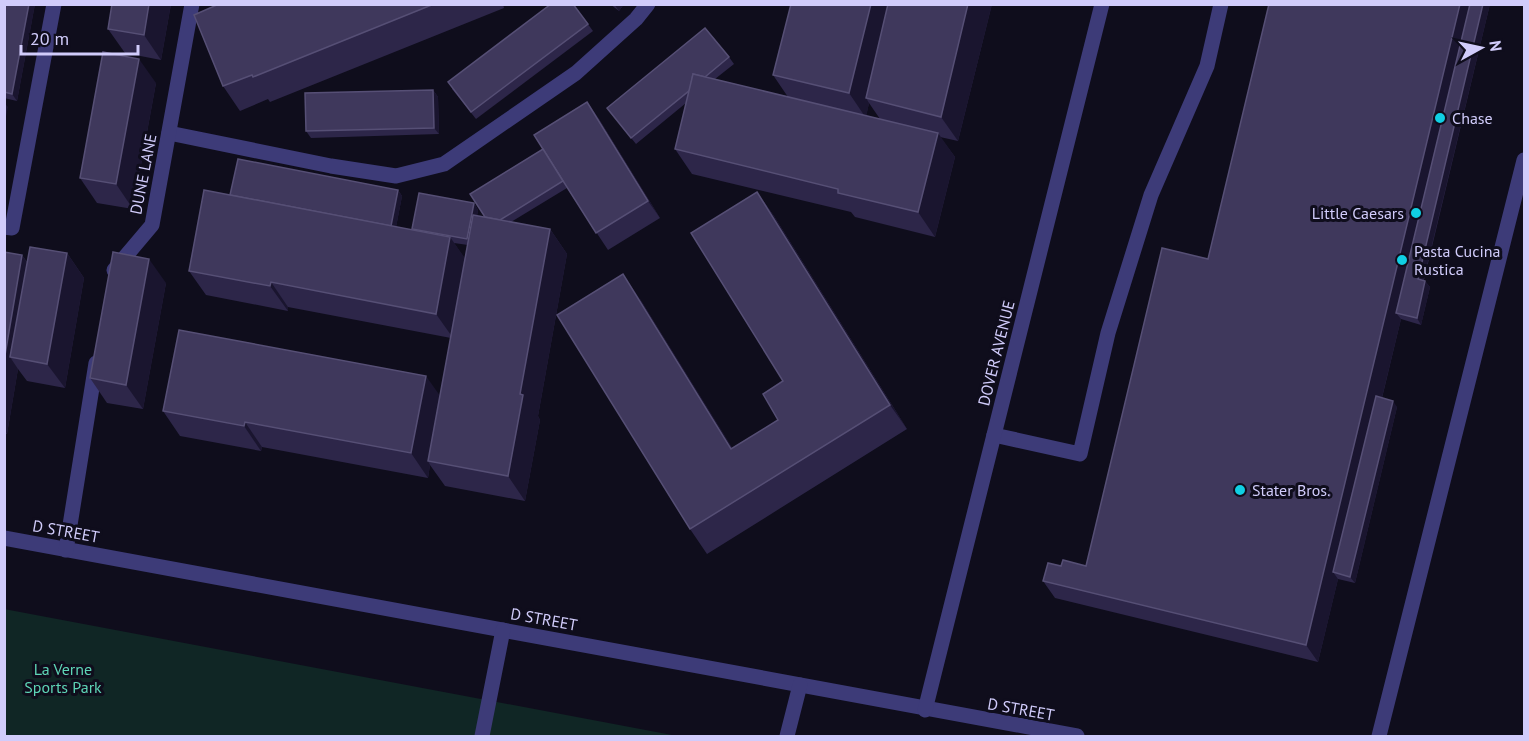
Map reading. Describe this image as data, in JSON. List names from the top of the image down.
{
  "streets": {
    "street": ["DUNE LANE", "DOVER AVENUE", "D STREET"]
  },
  "crossings": [
    ["DOVER AVENUE", "D STREET"]
  ],
  "parks": ["La Verne Sports Park"],
  "places": [
    "Chase",
    "Little Caesars",
    "Pasta Cucina Rustica",
    "Stater Bros."
  ],
  "scale_bar": "20 m",
  "north": "right"
}
